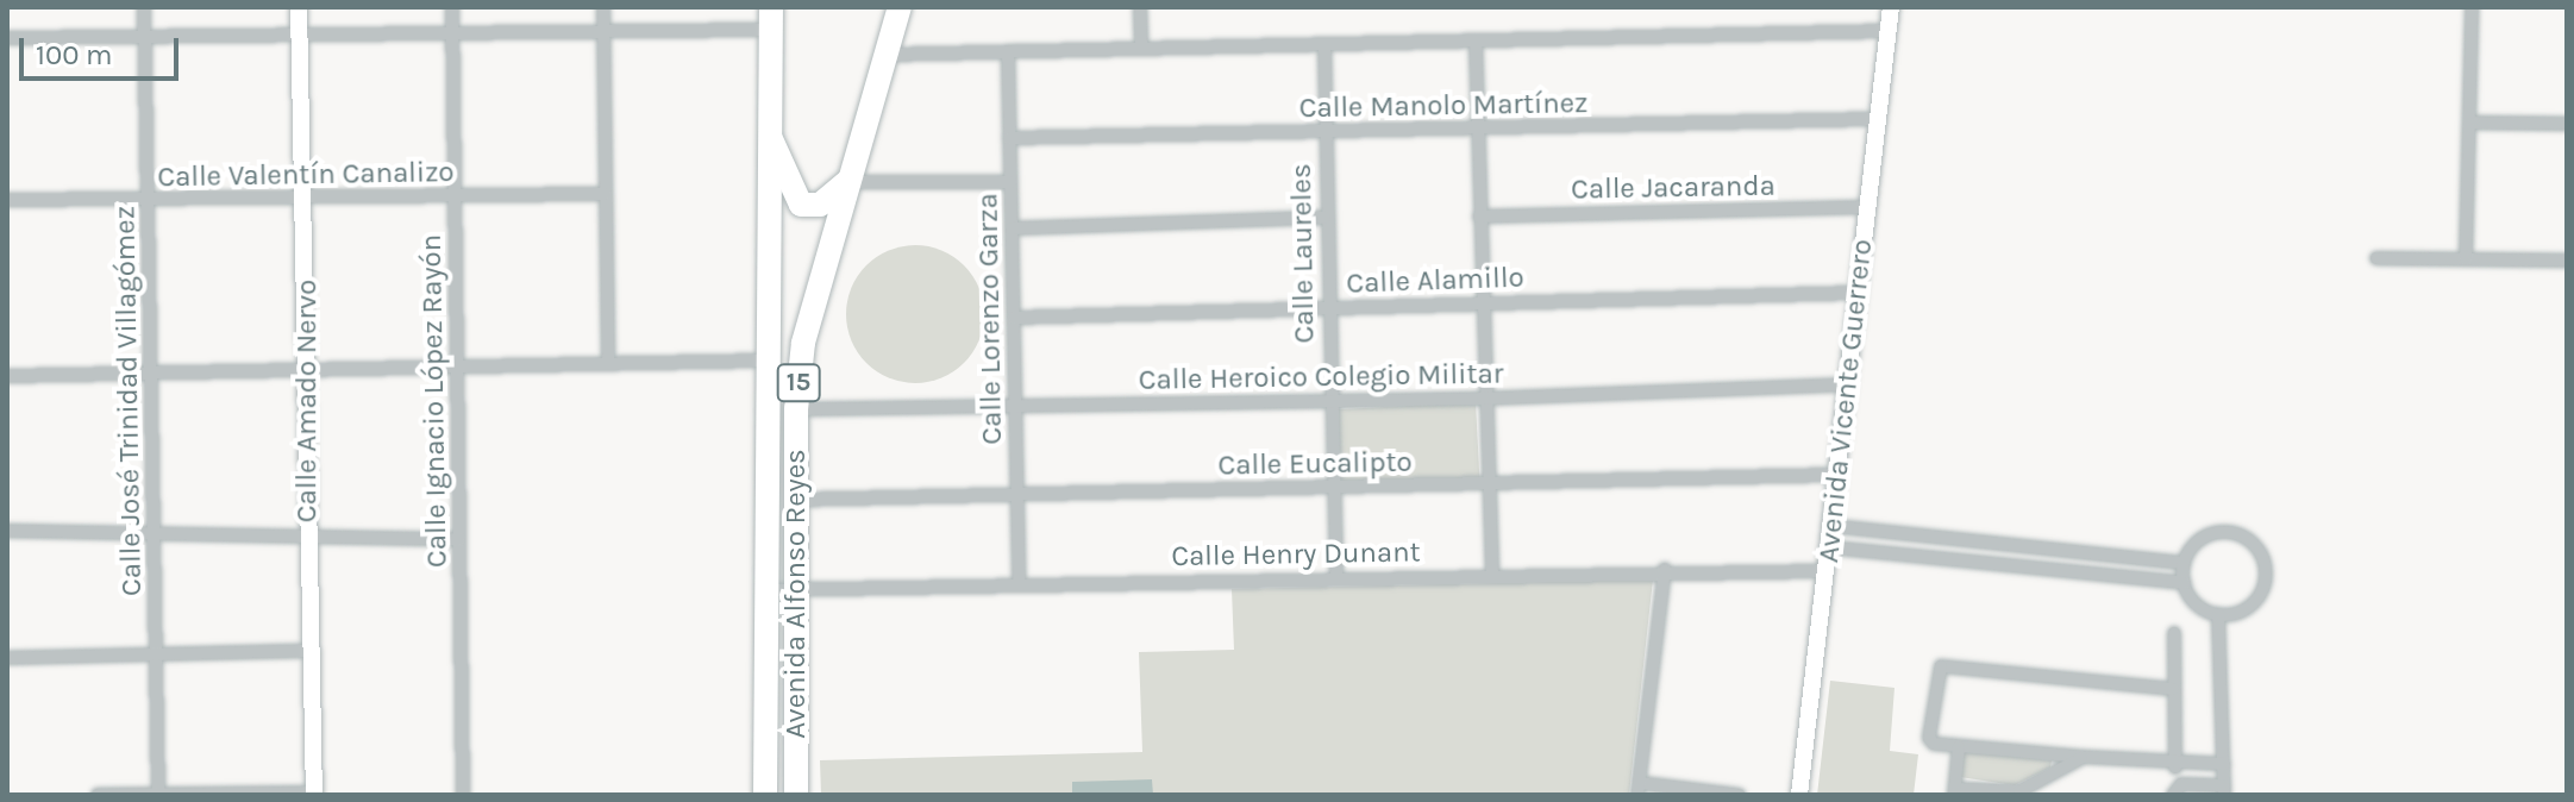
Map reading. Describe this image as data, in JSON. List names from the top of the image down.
{
  "streets": {
    "highway": ["15", "Avenida Alfonso Reyes"],
    "main road": ["Calle Amado Nervo", "Avenida Vicente Guerrero"],
    "street": [
      "Calle Manolo Martínez",
      "Calle Valentín Canalizo",
      "Calle Jacaranda",
      "Calle Laureles",
      "Calle Alamillo",
      "Calle Lorenzo Garza",
      "Calle Heroico Colegio Militar",
      "Calle José Trinidad Villagómez",
      "Calle Ignacio López Rayón",
      "Calle Eucalipto",
      "Calle Henry Dunant"
    ]
  },
  "crossings": [
    ["Calle Manolo Martínez", "Calle Laureles"],
    ["Calle Manolo Martínez", "Calle Lorenzo Garza"],
    ["Calle Manolo Martínez", "Avenida Vicente Guerrero"],
    ["Calle Valentín Canalizo", "Calle José Trinidad Villagómez"],
    ["Calle Valentín Canalizo", "Calle Amado Nervo"],
    ["Calle Valentín Canalizo", "Calle Ignacio López Rayón"],
    ["Calle Jacaranda", "Avenida Vicente Guerrero"],
    ["Calle Laureles", "Calle Alamillo"],
    ["Calle Laureles", "Calle Heroico Colegio Militar"],
    ["Calle Laureles", "Calle Eucalipto"],
    ["Calle Laureles", "Calle Henry Dunant"],
    ["Calle Alamillo", "Calle Lorenzo Garza"],
    ["Calle Alamillo", "Avenida Vicente Guerrero"],
    ["Calle Lorenzo Garza", "Calle Heroico Colegio Militar"],
    ["Calle Lorenzo Garza", "Calle Eucalipto"],
    ["Calle Lorenzo Garza", "Calle Henry Dunant"],
    ["Calle Heroico Colegio Militar", "Avenida Vicente Guerrero"],
    ["Calle Heroico Colegio Militar", "Avenida Alfonso Reyes"],
    ["15", "Avenida Alfonso Reyes"],
    ["Avenida Vicente Guerrero", "Calle Eucalipto"],
    ["Avenida Vicente Guerrero", "Calle Henry Dunant"],
    ["Calle Eucalipto", "Avenida Alfonso Reyes"],
    ["Calle Henry Dunant", "Avenida Alfonso Reyes"]
  ],
  "scale_bar": "100 m"
}
